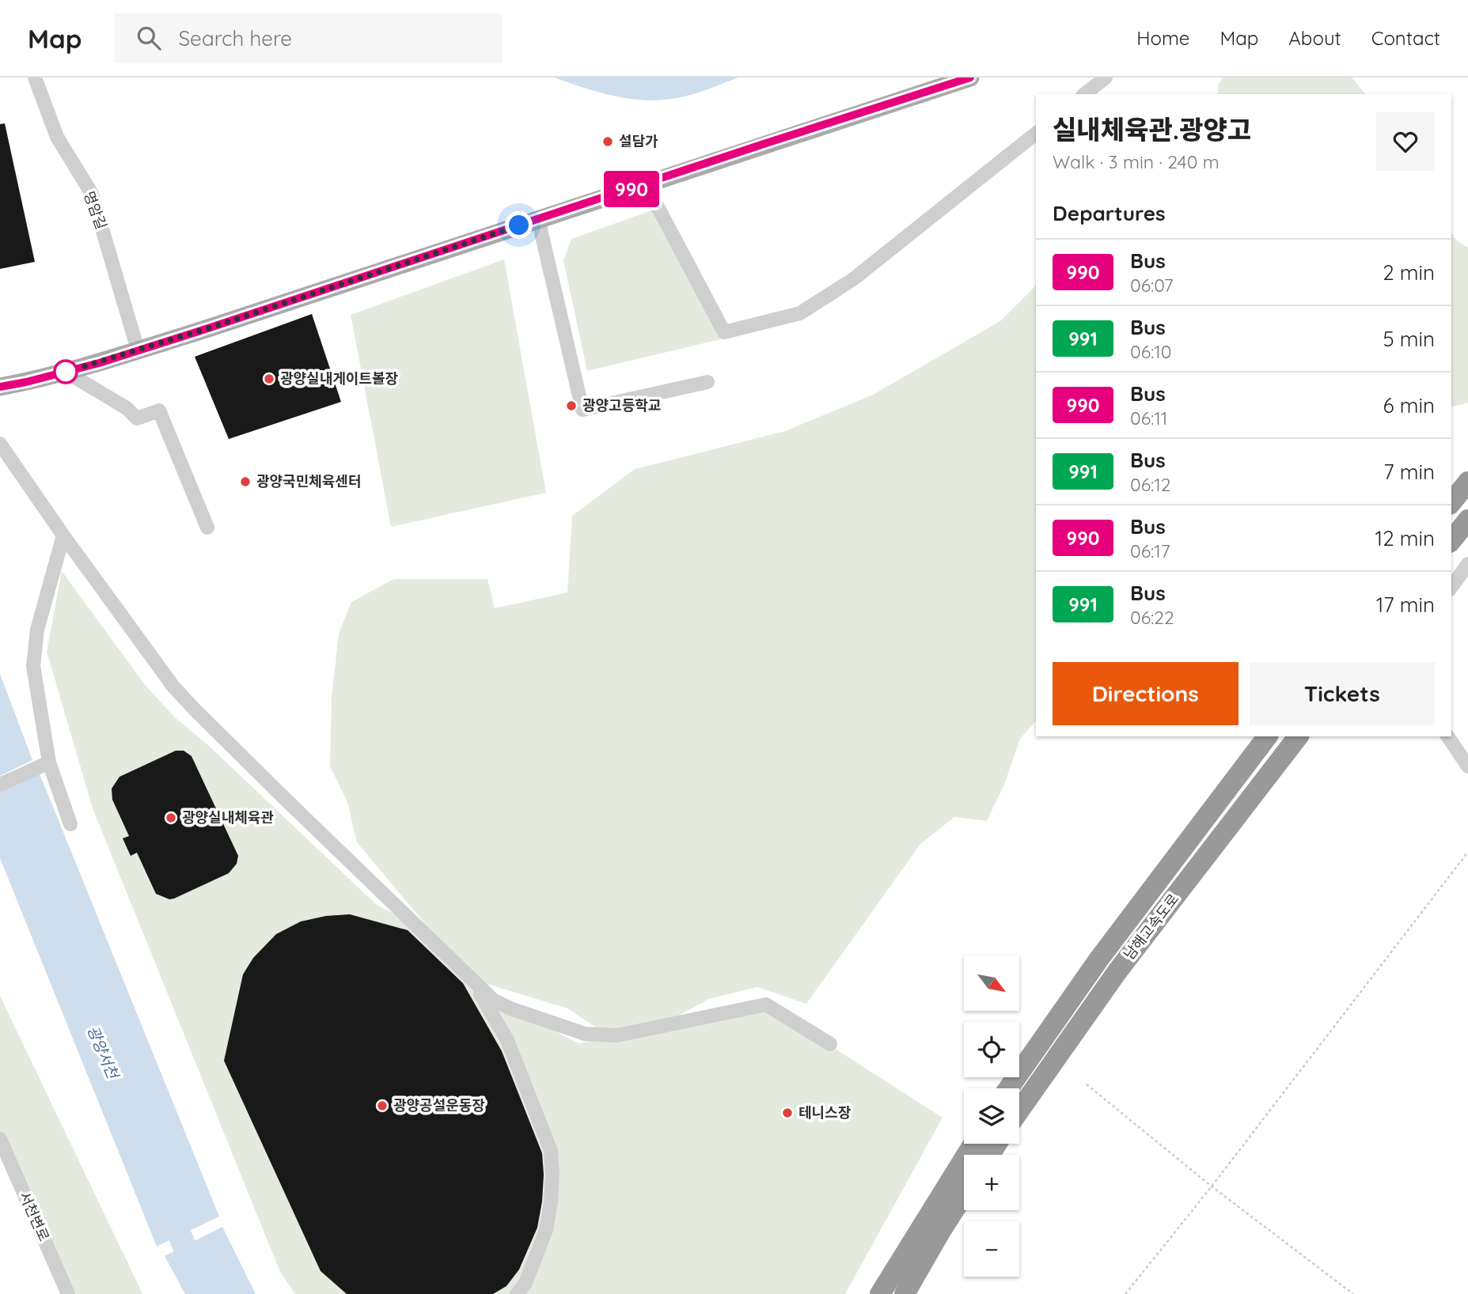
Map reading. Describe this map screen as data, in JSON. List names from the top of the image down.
{
  "streets": {
    "highway": ["남해고속도로"],
    "street": ["명암길", "서천변로"]
  },
  "water": ["광양서천"],
  "places": [
    "설담가",
    "광양실내게이트볼장",
    "광양고등학교",
    "광양국민체육센터",
    "광양실내체육관",
    "광양공설운동장",
    "테니스장"
  ],
  "lines": ["bus line 990"],
  "north": "bottom right",
  "page": {
    "header": "Map",
    "search": "Search here",
    "nav": [
      "Home",
      "Map",
      "About",
      "Contact"
    ],
    "on_map": "990",
    "heading": [
      ["실내체육관.광양고", "Walk · 3 min · 240 m"],
      "Departures"
    ],
    "list": [
      {
        "mark": "990",
        "name": "Bus",
        "note": "06:07",
        "value": "2 min"
      },
      {
        "mark": "991",
        "name": "Bus",
        "note": "06:10",
        "value": "5 min"
      },
      {
        "mark": "990",
        "name": "Bus",
        "note": "06:11",
        "value": "6 min"
      },
      {
        "mark": "991",
        "name": "Bus",
        "note": "06:12",
        "value": "7 min"
      },
      {
        "mark": "990",
        "name": "Bus",
        "note": "06:17",
        "value": "12 min"
      },
      {
        "mark": "991",
        "name": "Bus",
        "note": "06:22",
        "value": "17 min"
      }
    ],
    "buttons": ["Directions", "Tickets"],
    "map_buttons": ["+", "−"]
  }
}
